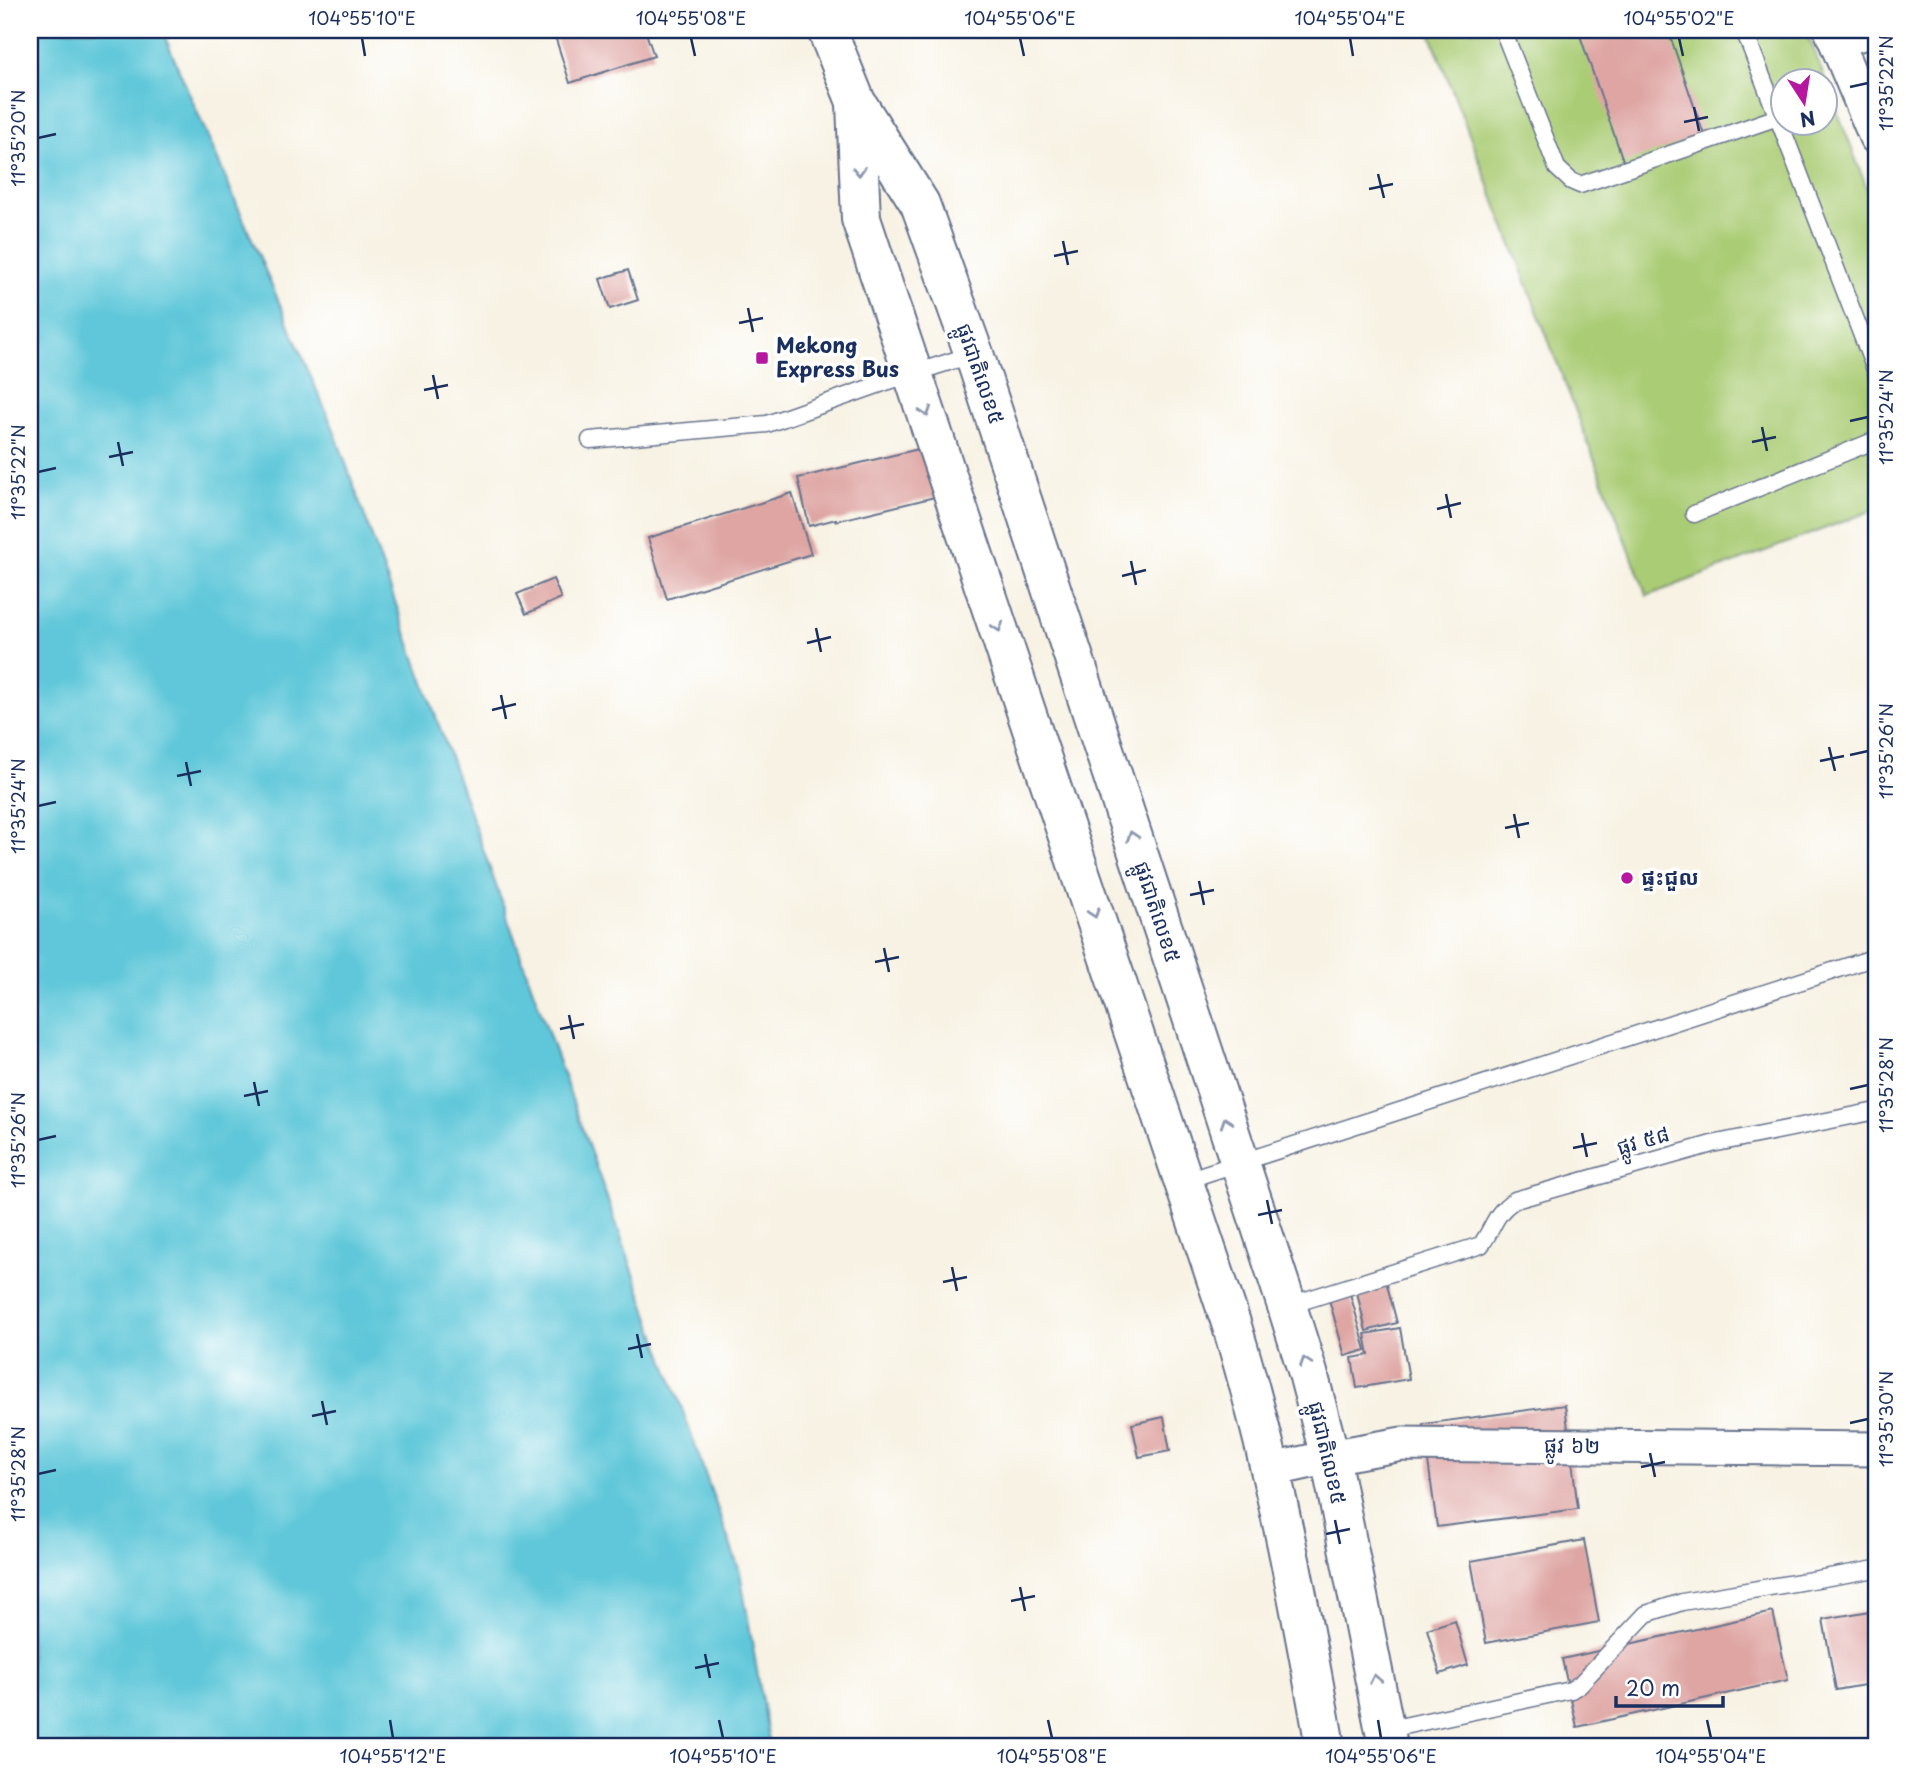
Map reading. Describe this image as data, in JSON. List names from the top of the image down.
{
  "streets": {
    "highway": ["ផ្លូវជាតិលេខ៥"],
    "street": ["ផ្លូវ ៦២"],
    "lane": ["ផ្លូវ ៥៨"]
  },
  "crossings": [
    ["ផ្លូវជាតិលេខ៥", "ផ្លូវ ៥៨"],
    ["ផ្លូវជាតិលេខ៥", "ផ្លូវ ៦២"]
  ],
  "places": {
    "transit": ["Mekong Express Bus"],
    "other": ["ផ្ទះជួល"]
  },
  "scale_bar": "20 m",
  "north": "bottom",
  "coordinates": [
    "104°55'10\"E",
    "104°55'08\"E",
    "104°55'06\"E",
    "104°55'04\"E",
    "104°55'02\"E",
    "11°35'22\"N",
    "11°35'20\"N",
    "11°35'24\"N",
    "11°35'26\"N",
    "11°35'28\"N",
    "11°35'30\"N",
    "104°55'12\"E"
  ]
}
